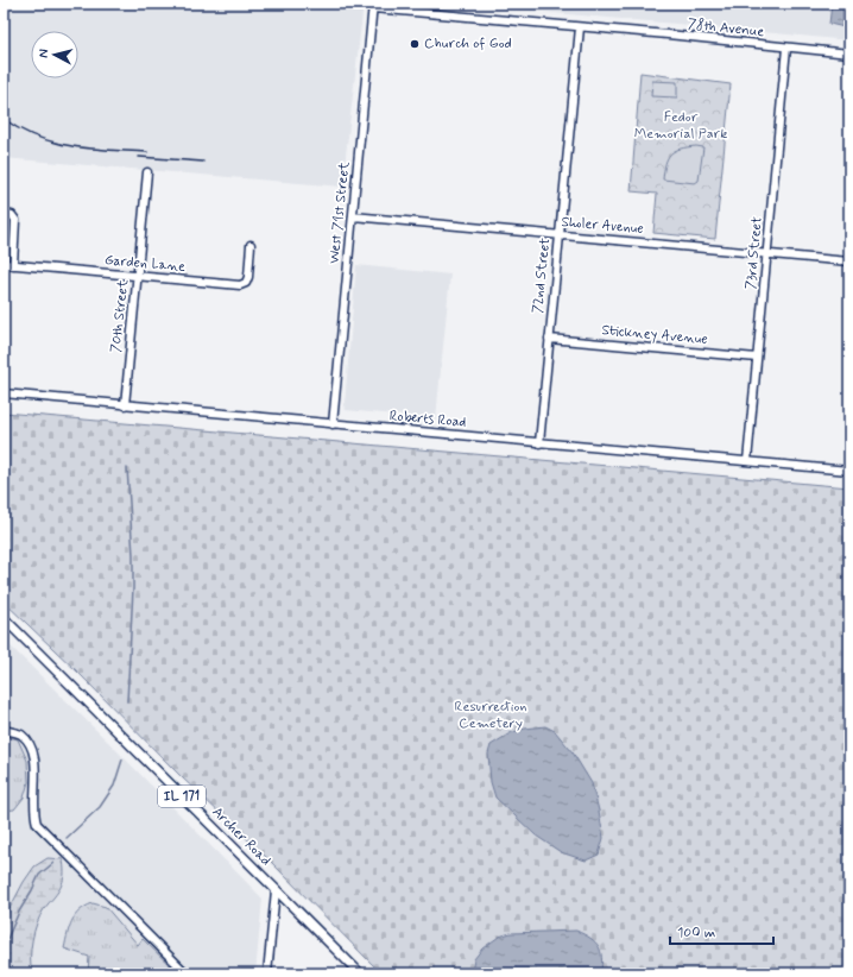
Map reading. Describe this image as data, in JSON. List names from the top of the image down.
{
  "streets": {
    "main road": ["IL 171", "Archer Road"],
    "street": [
      "78th Avenue",
      "West 71st Street",
      "Sholer Avenue",
      "73rd Street",
      "Garden Lane",
      "72nd Street",
      "70th Street",
      "Stickney Avenue",
      "Roberts Road"
    ]
  },
  "crossings": [
    ["78th Avenue", "West 71st Street"],
    ["78th Avenue", "73rd Street"],
    ["78th Avenue", "72nd Street"],
    ["West 71st Street", "Sholer Avenue"],
    ["West 71st Street", "Roberts Road"],
    ["Sholer Avenue", "73rd Street"],
    ["Sholer Avenue", "72nd Street"],
    ["73rd Street", "Stickney Avenue"],
    ["73rd Street", "Roberts Road"],
    ["Garden Lane", "70th Street"],
    ["72nd Street", "Stickney Avenue"],
    ["72nd Street", "Roberts Road"],
    ["70th Street", "Roberts Road"]
  ],
  "parks": ["Fedor Memorial Park", "Resurrection Cemetery"],
  "places": ["Church of God"],
  "scale_bar": "100 m",
  "north": "left"
}
